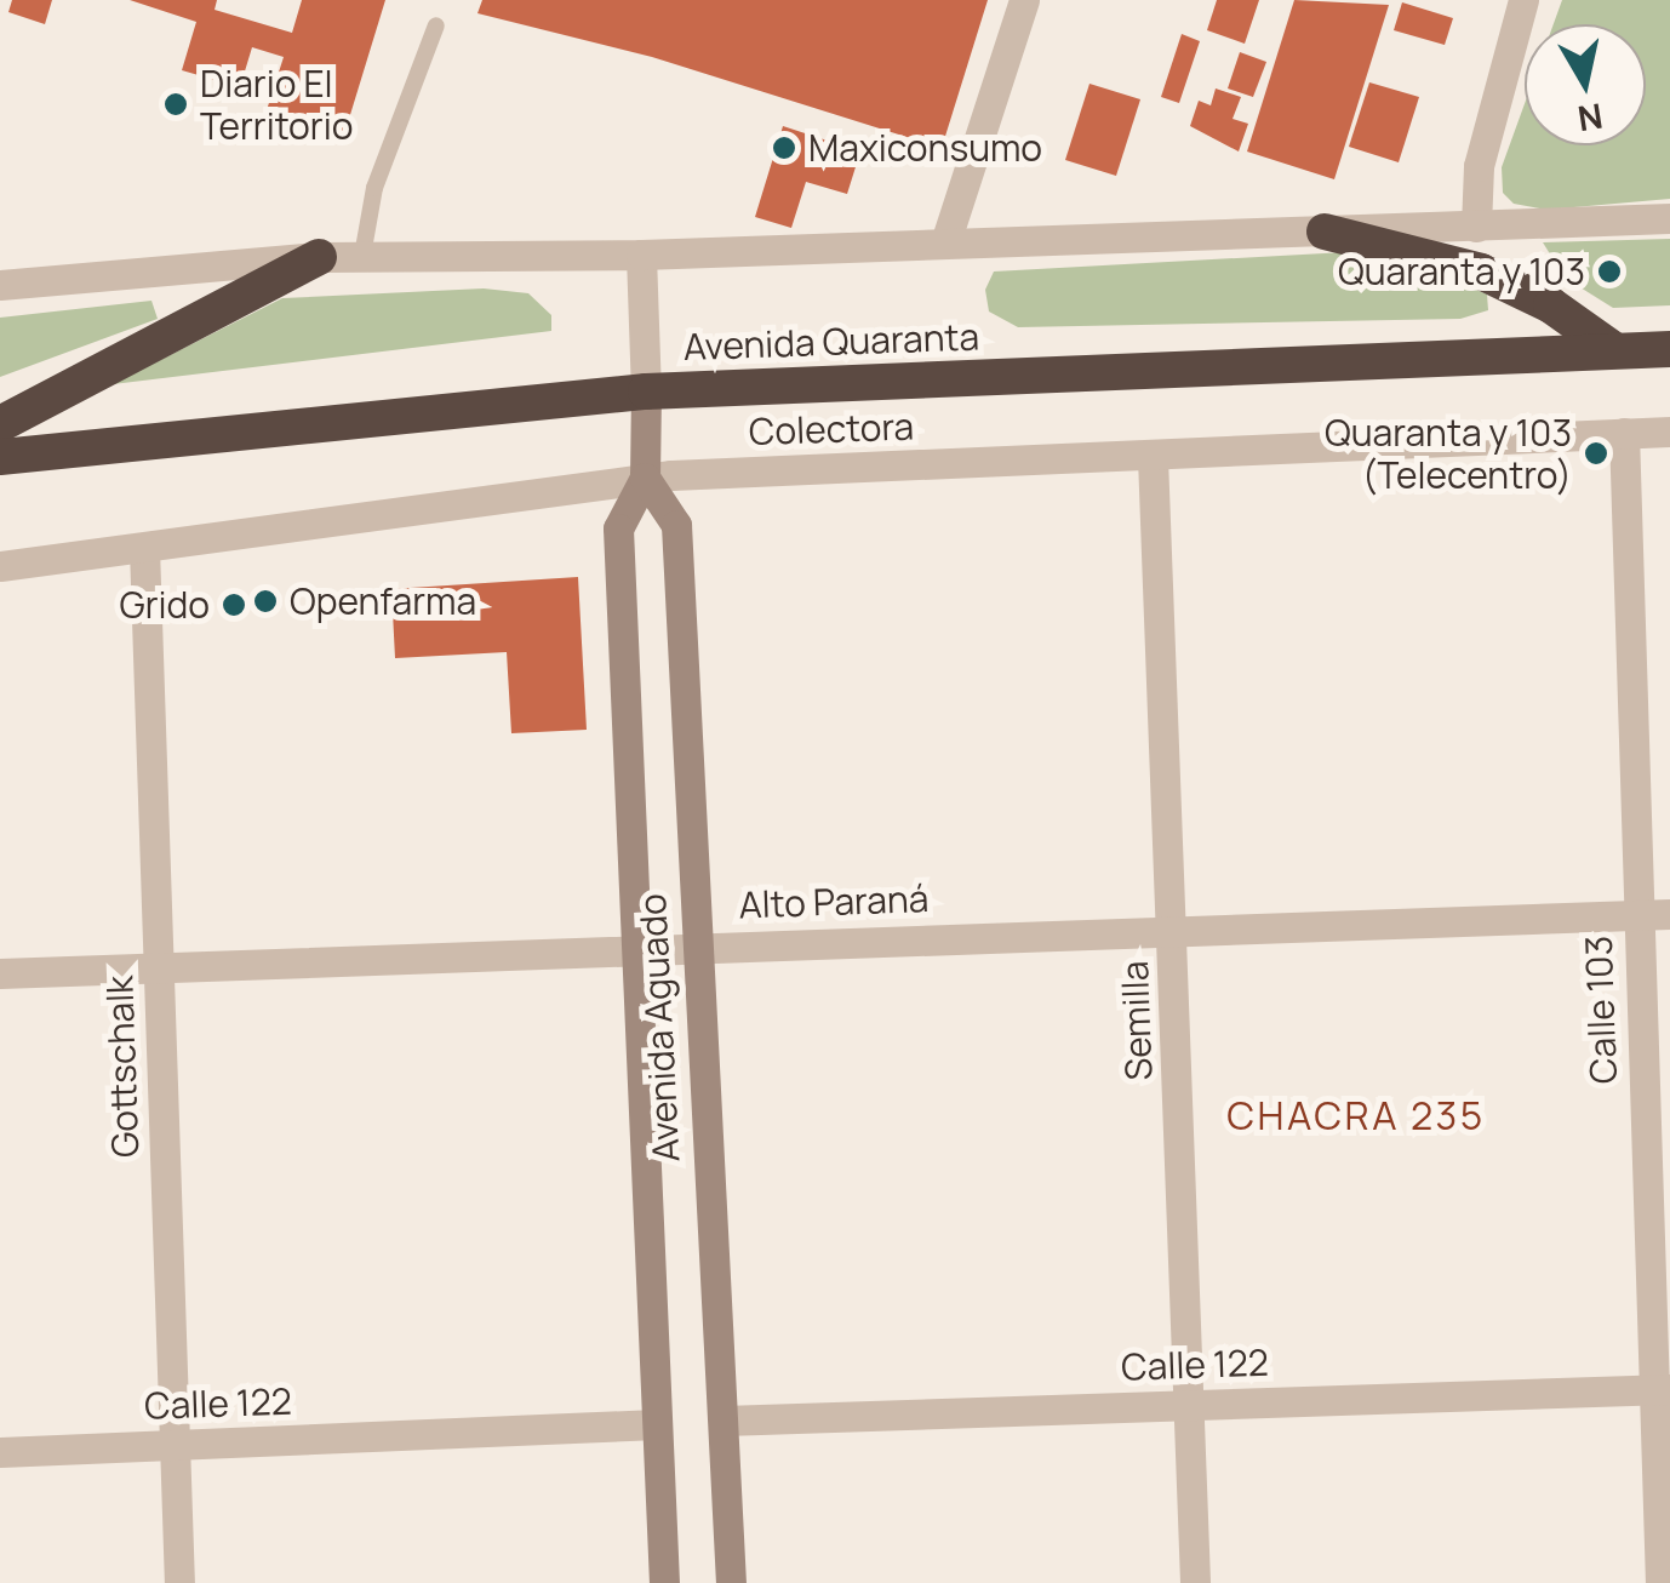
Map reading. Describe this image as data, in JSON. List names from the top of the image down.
{
  "streets": {
    "highway": ["Avenida Quaranta"],
    "main road": ["Avenida Aguado"],
    "street": [
      "Colectora",
      "Alto Paraná",
      "Calle 103",
      "Semilla",
      "Gottschalk",
      "Calle 122"
    ]
  },
  "crossings": [
    ["Avenida Quaranta", "Avenida Aguado"],
    ["Colectora", "Calle 103"],
    ["Colectora", "Semilla"],
    ["Colectora", "Avenida Aguado"],
    ["Colectora", "Gottschalk"],
    ["Alto Paraná", "Calle 103"],
    ["Alto Paraná", "Semilla"],
    ["Alto Paraná", "Avenida Aguado"],
    ["Alto Paraná", "Gottschalk"],
    ["Calle 103", "Calle 122"],
    ["Semilla", "Calle 122"],
    ["Avenida Aguado", "Calle 122"],
    ["Gottschalk", "Calle 122"]
  ],
  "districts": ["CHACRA 235"],
  "places": [
    "Diario El Territorio",
    "Maxiconsumo",
    "Quaranta y 103",
    "Quaranta y 103 (Telecentro)",
    "Openfarma",
    "Grido"
  ],
  "north": "bottom"
}
